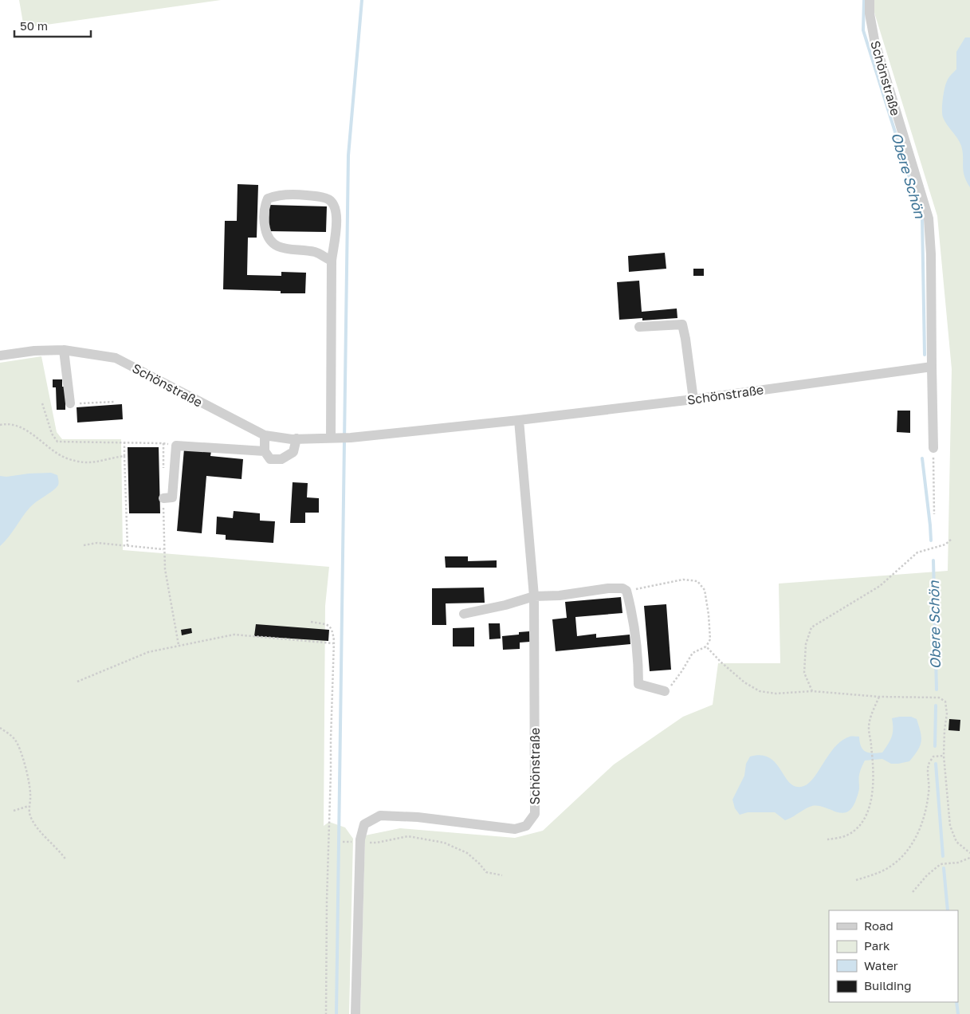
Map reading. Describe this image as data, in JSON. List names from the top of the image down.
{
  "streets": {
    "street": ["Schönstraße"]
  },
  "water": ["Obere Schön"],
  "legend": [
    "Road",
    "Park",
    "Water",
    "Building"
  ],
  "scale_bar": "50 m"
}
